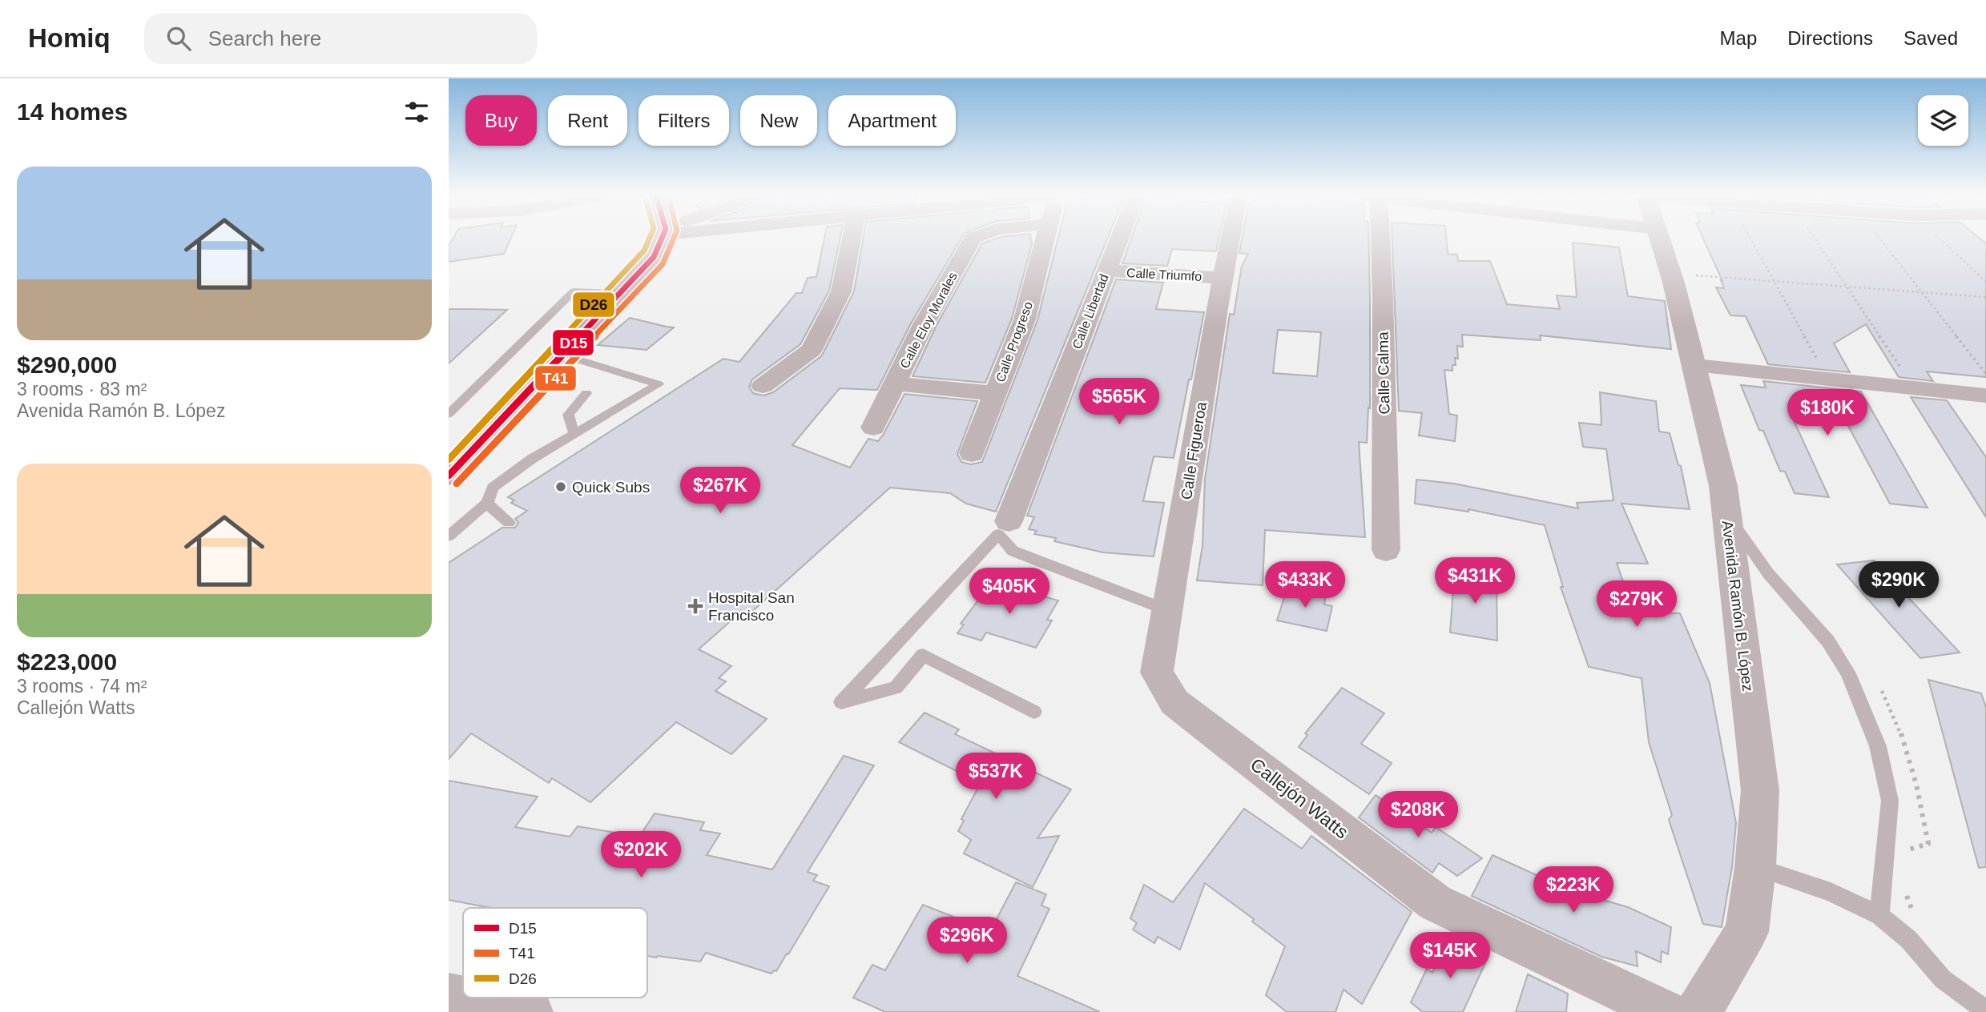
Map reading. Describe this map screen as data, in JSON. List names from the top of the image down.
{
  "streets": {
    "street": [
      "Calle Triumfo",
      "Calle Libertad",
      "Calle Eloy Morales",
      "Calle Progreso",
      "Calle Calma",
      "Calle Figueroa",
      "Avenida Ramón B. López",
      "Callejón Watts"
    ]
  },
  "crossings": [
    ["Calle Triumfo", "Calle Libertad"],
    ["Calle Triumfo", "Calle Figueroa"],
    ["Calle Eloy Morales", "Calle Progreso"],
    ["Calle Figueroa", "Callejón Watts"]
  ],
  "places": {
    "other": ["Quick Subs"],
    "health": ["Hospital San Francisco"]
  },
  "lines": ["transit line D15", "transit line T41", "transit line D26"],
  "legend": ["D15", "T41", "D26"],
  "page": {
    "header": "Homiq",
    "search": "Search here",
    "nav": ["Map", "Directions", "Saved"],
    "heading": "14 homes",
    "chip": [
      "Buy",
      "Rent",
      "Filters",
      "New",
      "Apartment"
    ],
    "list": [
      {
        "name": "$290,000",
        "note": "3 rooms · 83 m² · Avenida Ramón B. López"
      },
      {
        "name": "$223,000",
        "note": "3 rooms · 74 m² · Callejón Watts"
      }
    ],
    "price": [
      "$565K",
      "$180K",
      "$267K",
      "$431K",
      "$433K",
      "$290K",
      "$405K",
      "$279K",
      "$537K",
      "$208K",
      "$202K",
      "$223K",
      "$296K",
      "$145K"
    ]
  }
}
